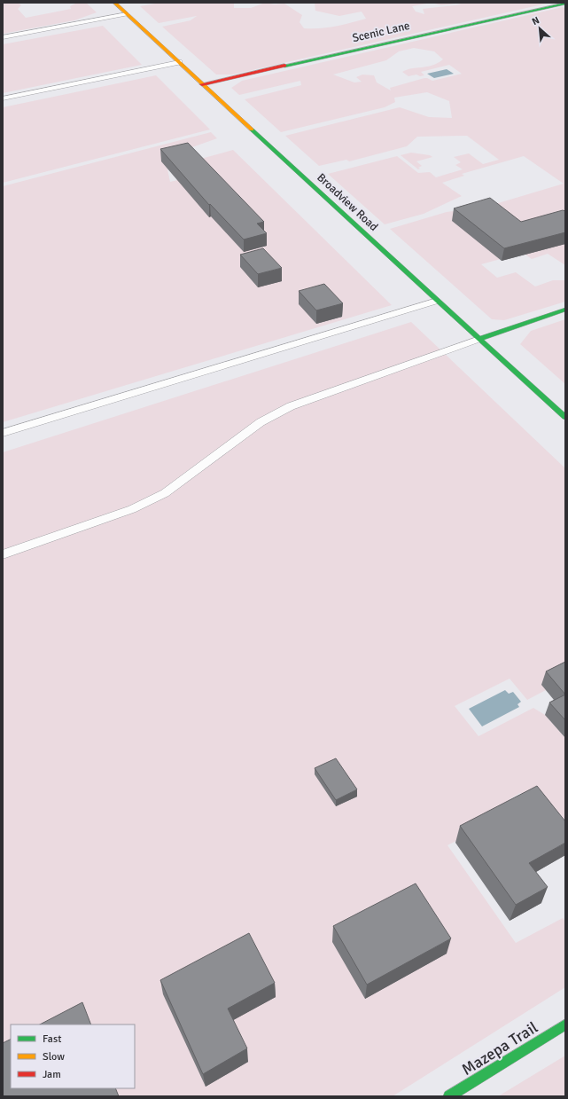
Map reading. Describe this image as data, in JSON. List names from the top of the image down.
{
  "streets": {
    "main road": ["Scenic Lane", "Broadview Road", "Mazepa Trail"]
  },
  "crossings": [
    ["Scenic Lane", "Broadview Road"]
  ],
  "legend": ["Fast", "Slow", "Jam"],
  "north": "top left"
}
